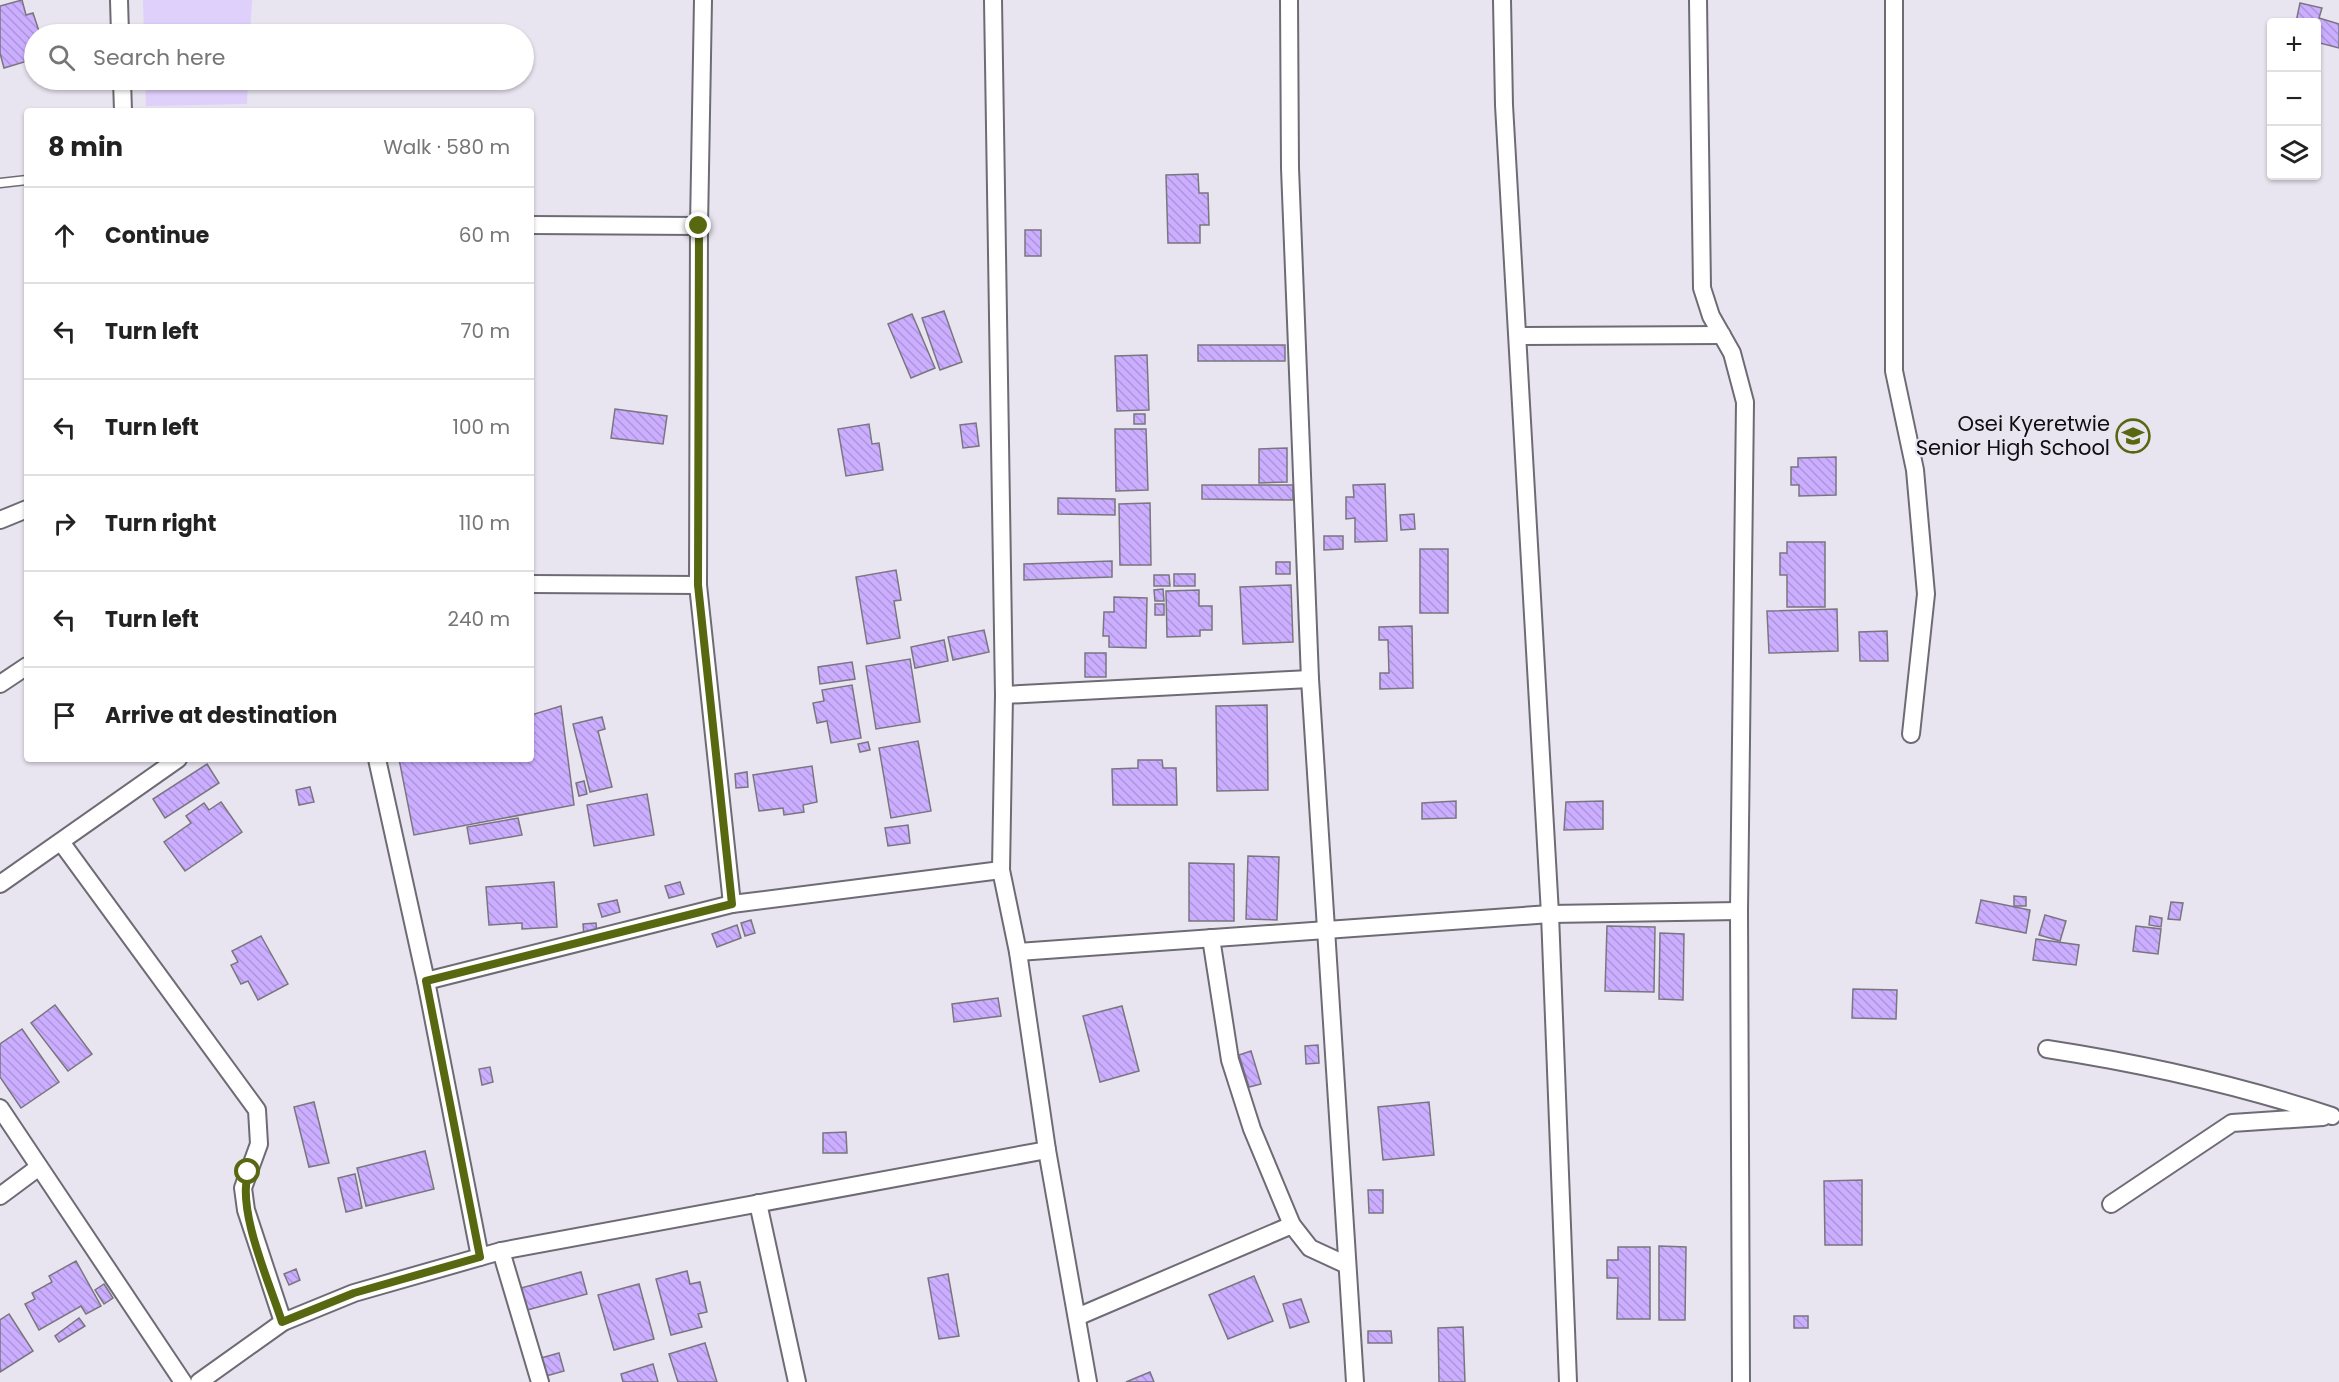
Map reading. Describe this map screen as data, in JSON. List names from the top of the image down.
{
  "places": {
    "school or university": ["Osei Kyeretwie Senior High School"]
  },
  "page": {
    "map_buttons": ["+", "−"],
    "search": "Search here",
    "heading": ["8 min", "Walk · 580 m"],
    "list": [
      ["Continue", "60 m"],
      ["Turn left", "70 m"],
      ["Turn left", "100 m"],
      ["Turn right", "110 m"],
      ["Turn left", "240 m"],
      "Arrive at destination"
    ]
  }
}
